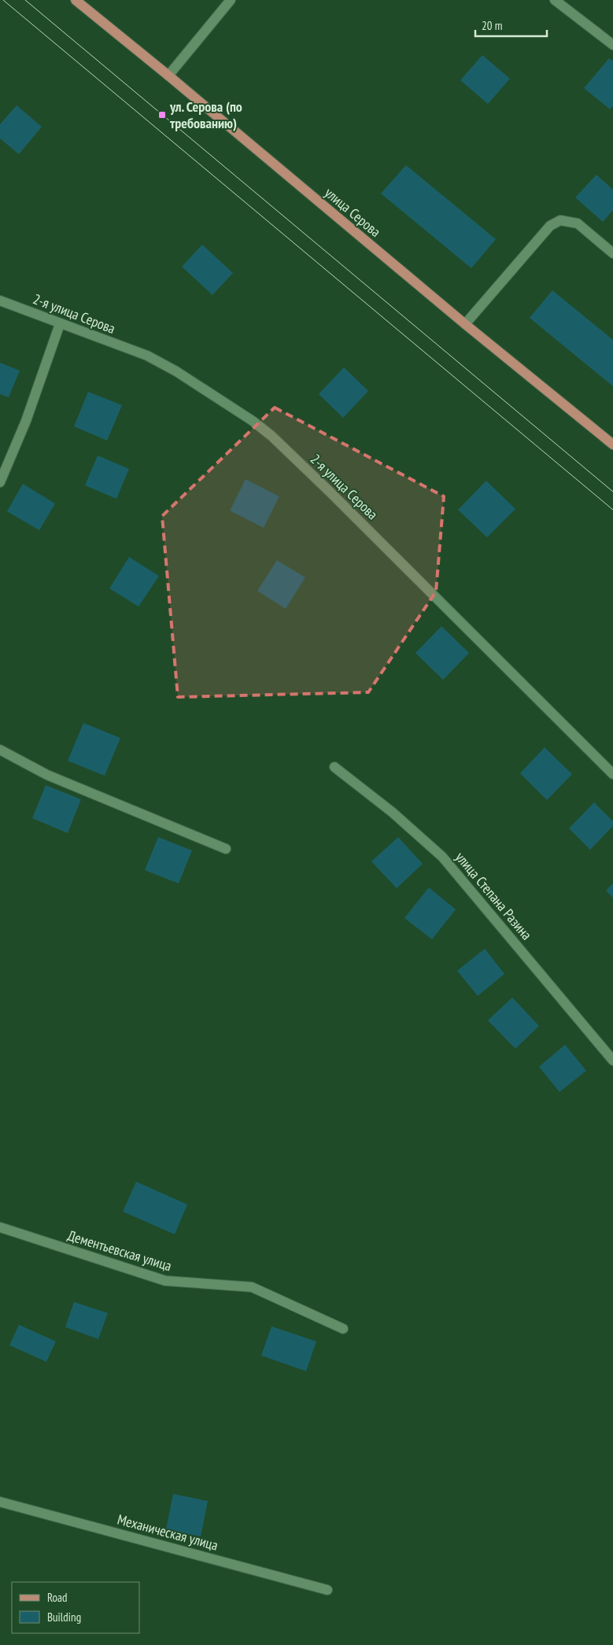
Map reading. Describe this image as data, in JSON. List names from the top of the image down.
{
  "streets": {
    "main road": ["улица Серова"],
    "street": [
      "2-я улица Серова",
      "улица Степана Разина",
      "Дементьевская улица",
      "Механическая улица"
    ]
  },
  "places": {
    "transit": ["ул. Серова (по требованию)"]
  },
  "legend": ["Road", "Building"],
  "scale_bar": "20 m"
}
